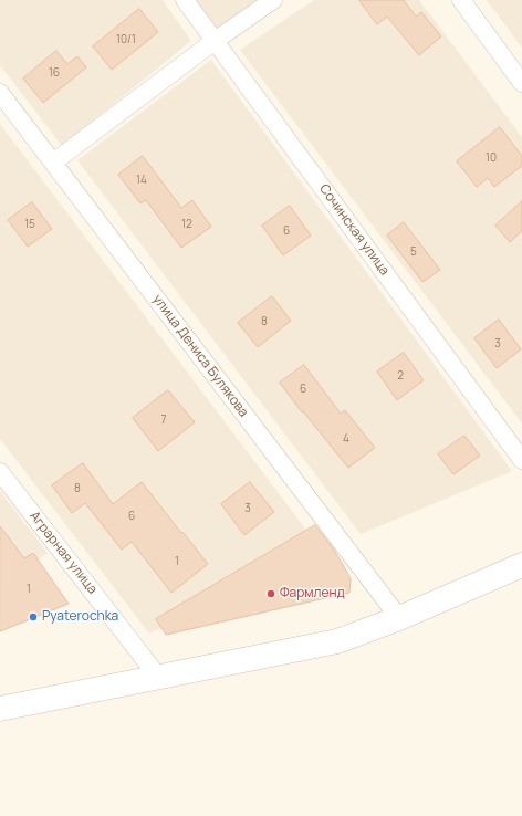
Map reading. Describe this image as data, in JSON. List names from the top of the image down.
{
  "streets": {
    "street": ["Сочинская улица", "улица Дениса Булякова", "Аграрная улица"]
  },
  "places": ["Фармленд", "Pyaterochka"],
  "house_numbers": [
    "10/1",
    "16",
    "10",
    "14",
    "15",
    "12",
    "6",
    "5",
    "8",
    "3",
    "2",
    "6",
    "7",
    "4",
    "8",
    "3",
    "6",
    "1",
    "1"
  ]
}
